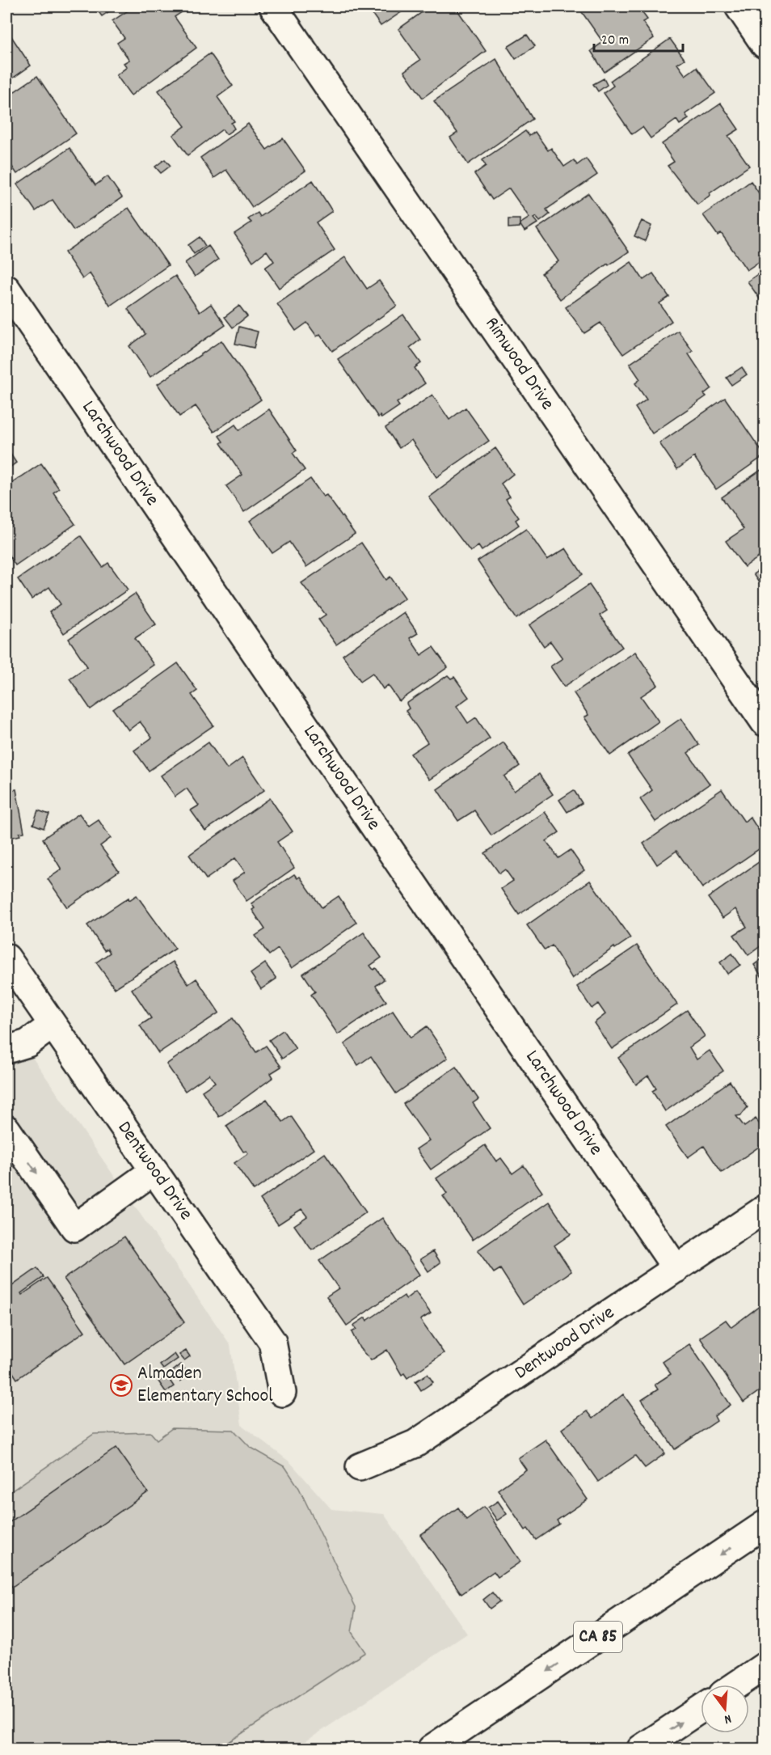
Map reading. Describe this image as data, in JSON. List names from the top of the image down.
{
  "streets": {
    "main road": [
      "Rimwood Drive",
      "Larchwood Drive",
      "Dentwood Drive",
      "CA 85"
    ]
  },
  "crossings": [
    ["Larchwood Drive", "Dentwood Drive"]
  ],
  "places": {
    "school or university": ["Almaden Elementary School"]
  },
  "scale_bar": "20 m",
  "north": "bottom"
}
